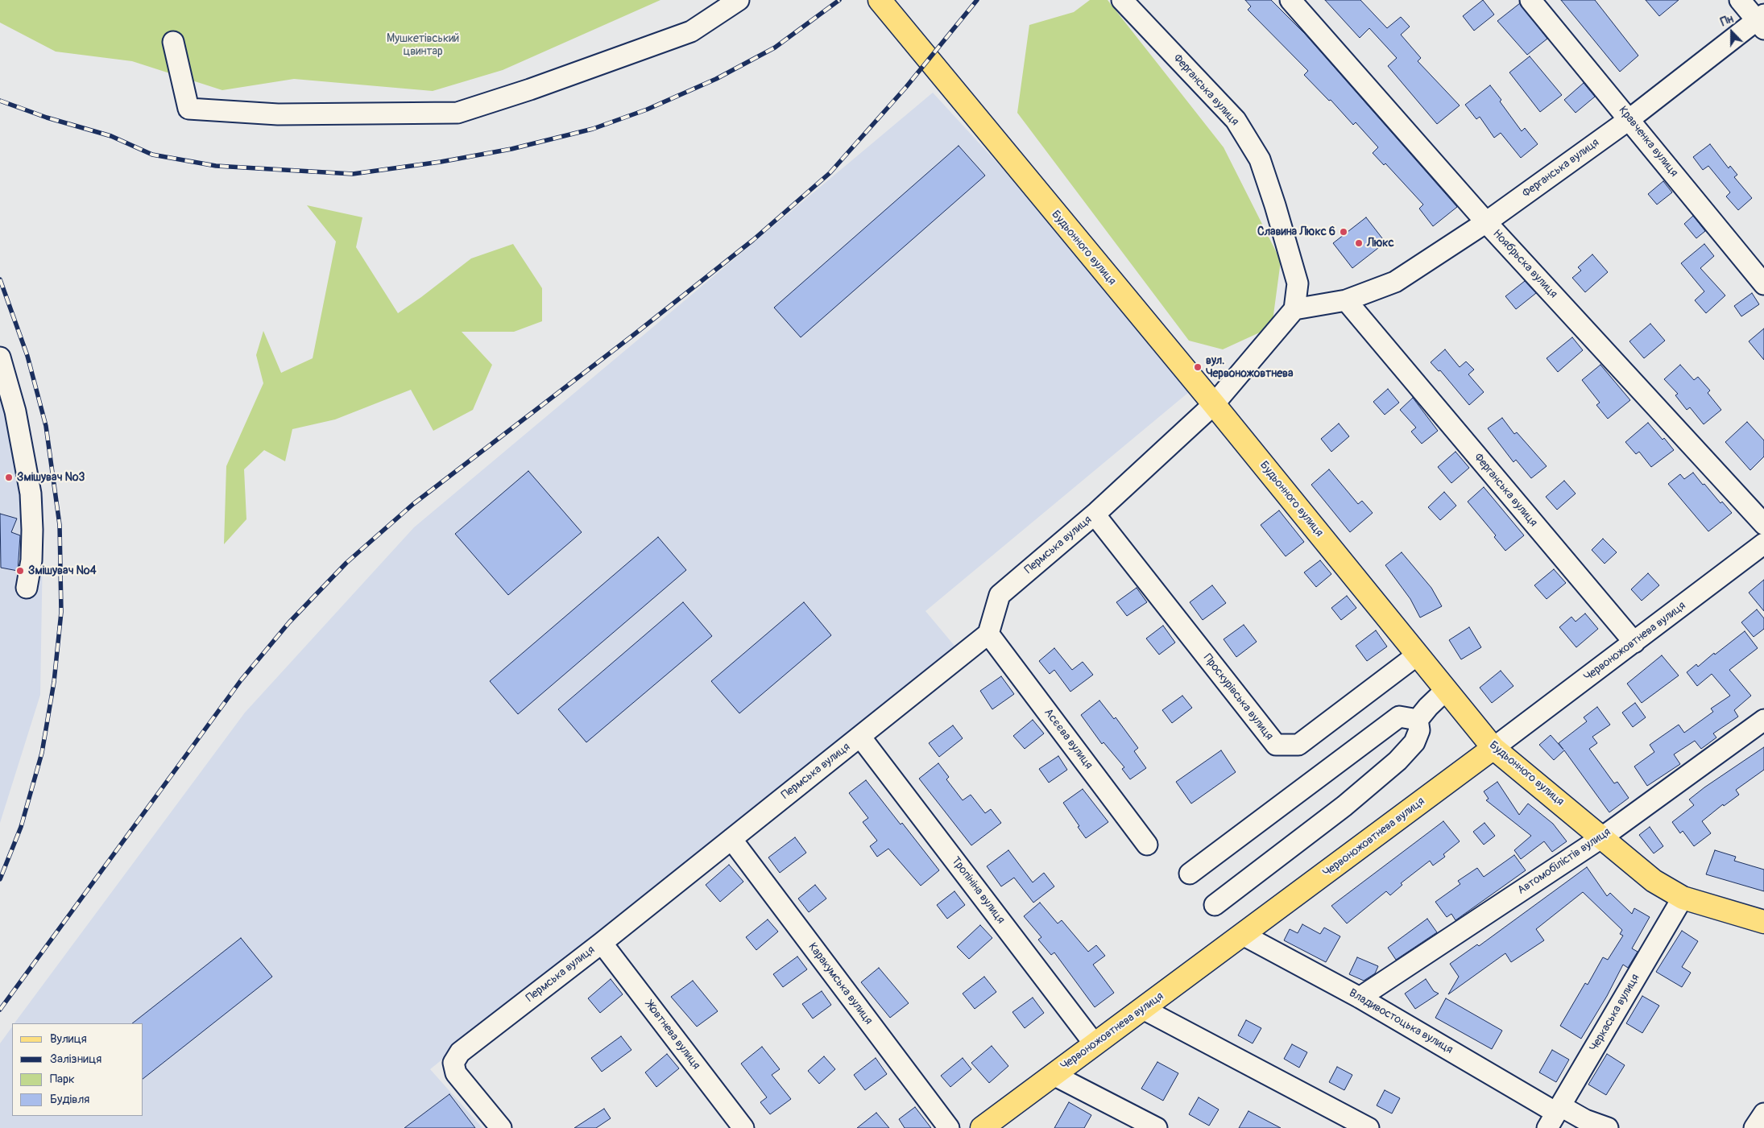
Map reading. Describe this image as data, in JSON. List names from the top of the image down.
{
  "streets": {
    "main road": ["Будьонного вулиця", "Червоножовтнева вулиця"],
    "street": [
      "Ферганська вулиця",
      "Кравченка вулиця",
      "Ноябрьска вулиця",
      "Пермська вулиця",
      "Проскурівська вулиця",
      "Асєєва вулиця",
      "Автомобілістів вулиця",
      "Тропініна вулиця",
      "Каракумська вулиця",
      "Черкаська вулиця",
      "Владивостоцька вулиця",
      "Жовтнева вулиця"
    ]
  },
  "crossings": [
    ["Ферганська вулиця", "Кравченка вулиця"],
    ["Ферганська вулиця", "Ноябрьска вулиця"],
    ["Ферганська вулиця", "Червоножовтнева вулиця"],
    ["Будьонного вулиця", "Пермська вулиця"],
    ["Будьонного вулиця", "Червоножовтнева вулиця"],
    ["Будьонного вулиця", "Проскурівська вулиця"],
    ["Будьонного вулиця", "Автомобілістів вулиця"],
    ["Будьонного вулиця", "Черкаська вулиця"],
    ["Пермська вулиця", "Проскурівська вулиця"],
    ["Пермська вулиця", "Асєєва вулиця"],
    ["Пермська вулиця", "Тропініна вулиця"],
    ["Пермська вулиця", "Каракумська вулиця"],
    ["Пермська вулиця", "Жовтнева вулиця"],
    ["Червоножовтнева вулиця", "Тропініна вулиця"],
    ["Червоножовтнева вулиця", "Владивостоцька вулиця"],
    ["Автомобілістів вулиця", "Владивостоцька вулиця"],
    ["Черкаська вулиця", "Владивостоцька вулиця"]
  ],
  "parks": ["Мушкетівський цвинтар"],
  "places": [
    "Славина Люкс 6",
    "Люкс",
    "вул. Червоножовтнева",
    "Змішувач №3",
    "Змішувач №4"
  ],
  "legend": [
    "Вулиця",
    "Залізниця",
    "Парк",
    "Будівля"
  ],
  "north": "top"
}
